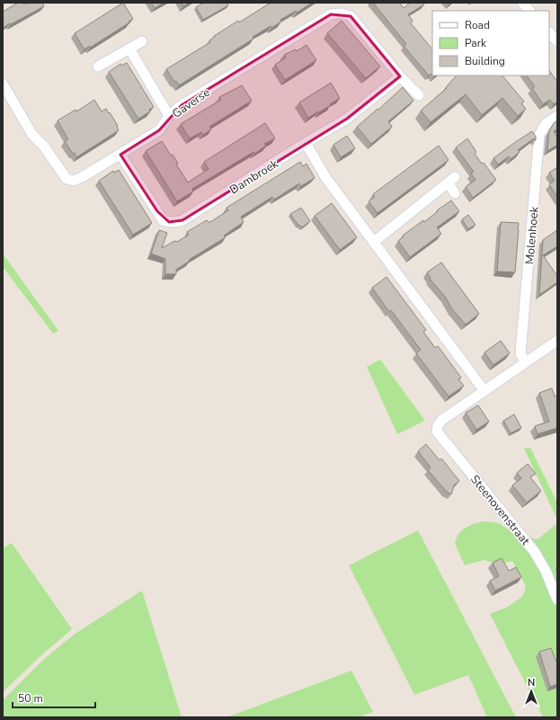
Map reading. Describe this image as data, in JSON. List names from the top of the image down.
{
  "streets": {
    "street": [
      "Gaverse",
      "Dambroek",
      "Molenhoek",
      "Steenovenstraat"
    ]
  },
  "crossings": [
    ["Gaverse", "Dambroek"]
  ],
  "legend": ["Road", "Park", "Building"],
  "scale_bar": "50 m",
  "north": "top"
}
